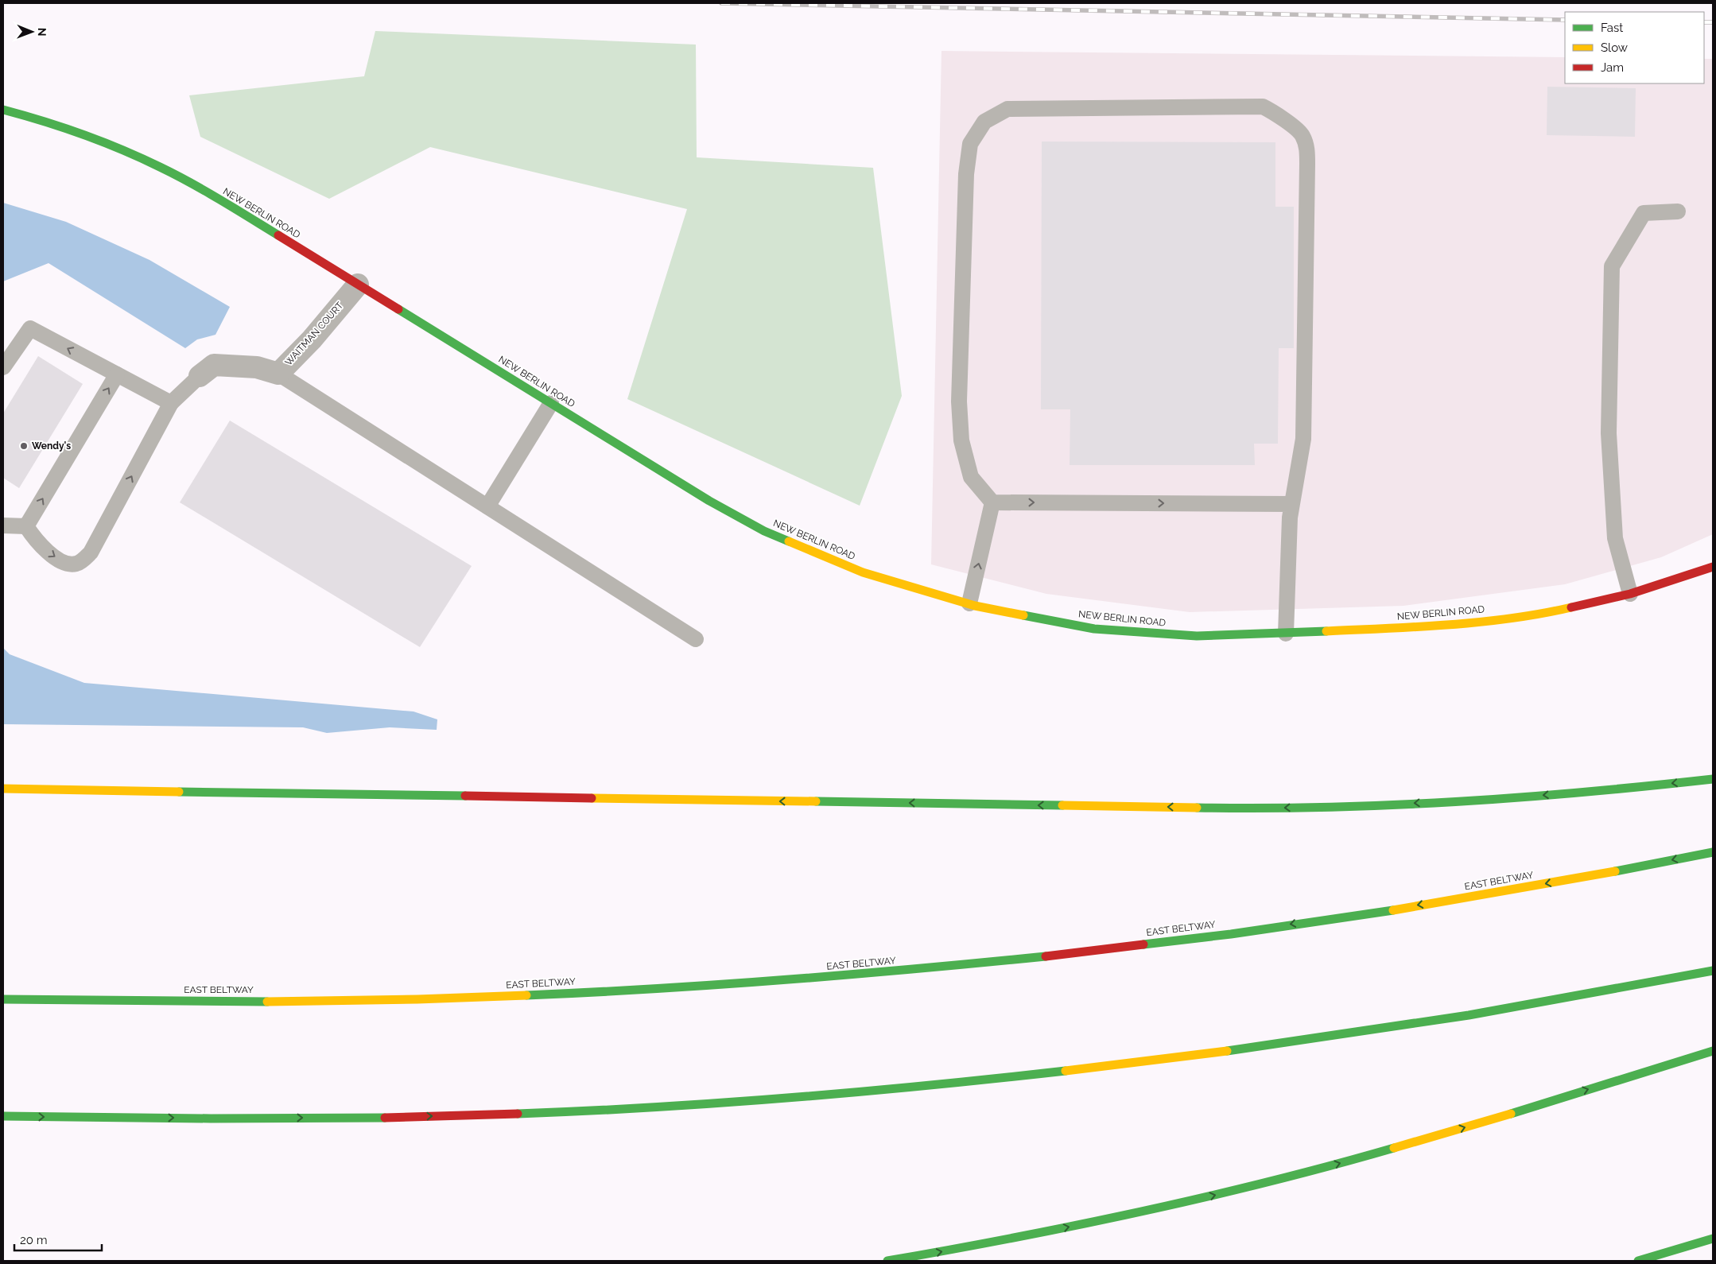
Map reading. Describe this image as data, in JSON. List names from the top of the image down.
{
  "streets": {
    "main road": ["NEW BERLIN ROAD", "EAST BELTWAY"],
    "street": ["WAITMAN COURT"]
  },
  "crossings": [
    ["NEW BERLIN ROAD", "WAITMAN COURT"]
  ],
  "one_way": ["EAST BELTWAY"],
  "places": ["Wendy's"],
  "legend": ["Fast", "Slow", "Jam"],
  "scale_bar": "20 m",
  "north": "right"
}
